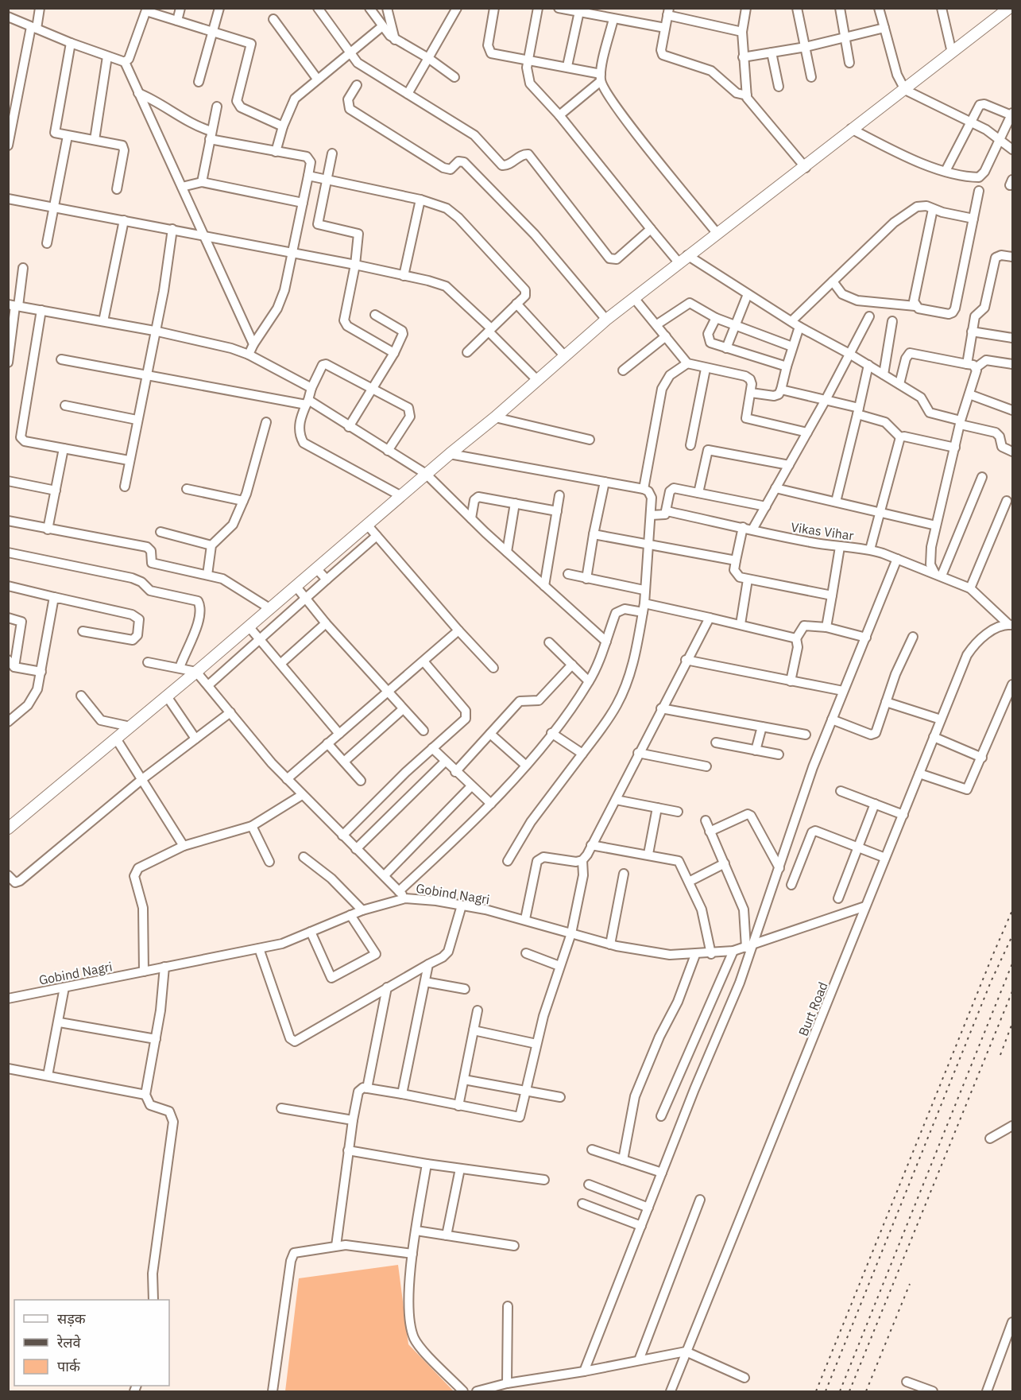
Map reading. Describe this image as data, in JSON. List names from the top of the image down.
{
  "streets": {
    "street": ["Vikas Vihar", "Gobind Nagri", "Burt Road"]
  },
  "crossings": [
    ["Vikas Vihar", "Burt Road"],
    ["Gobind Nagri", "Burt Road"]
  ],
  "legend": ["सड़क", "रेलवे", "पार्क"]
}
